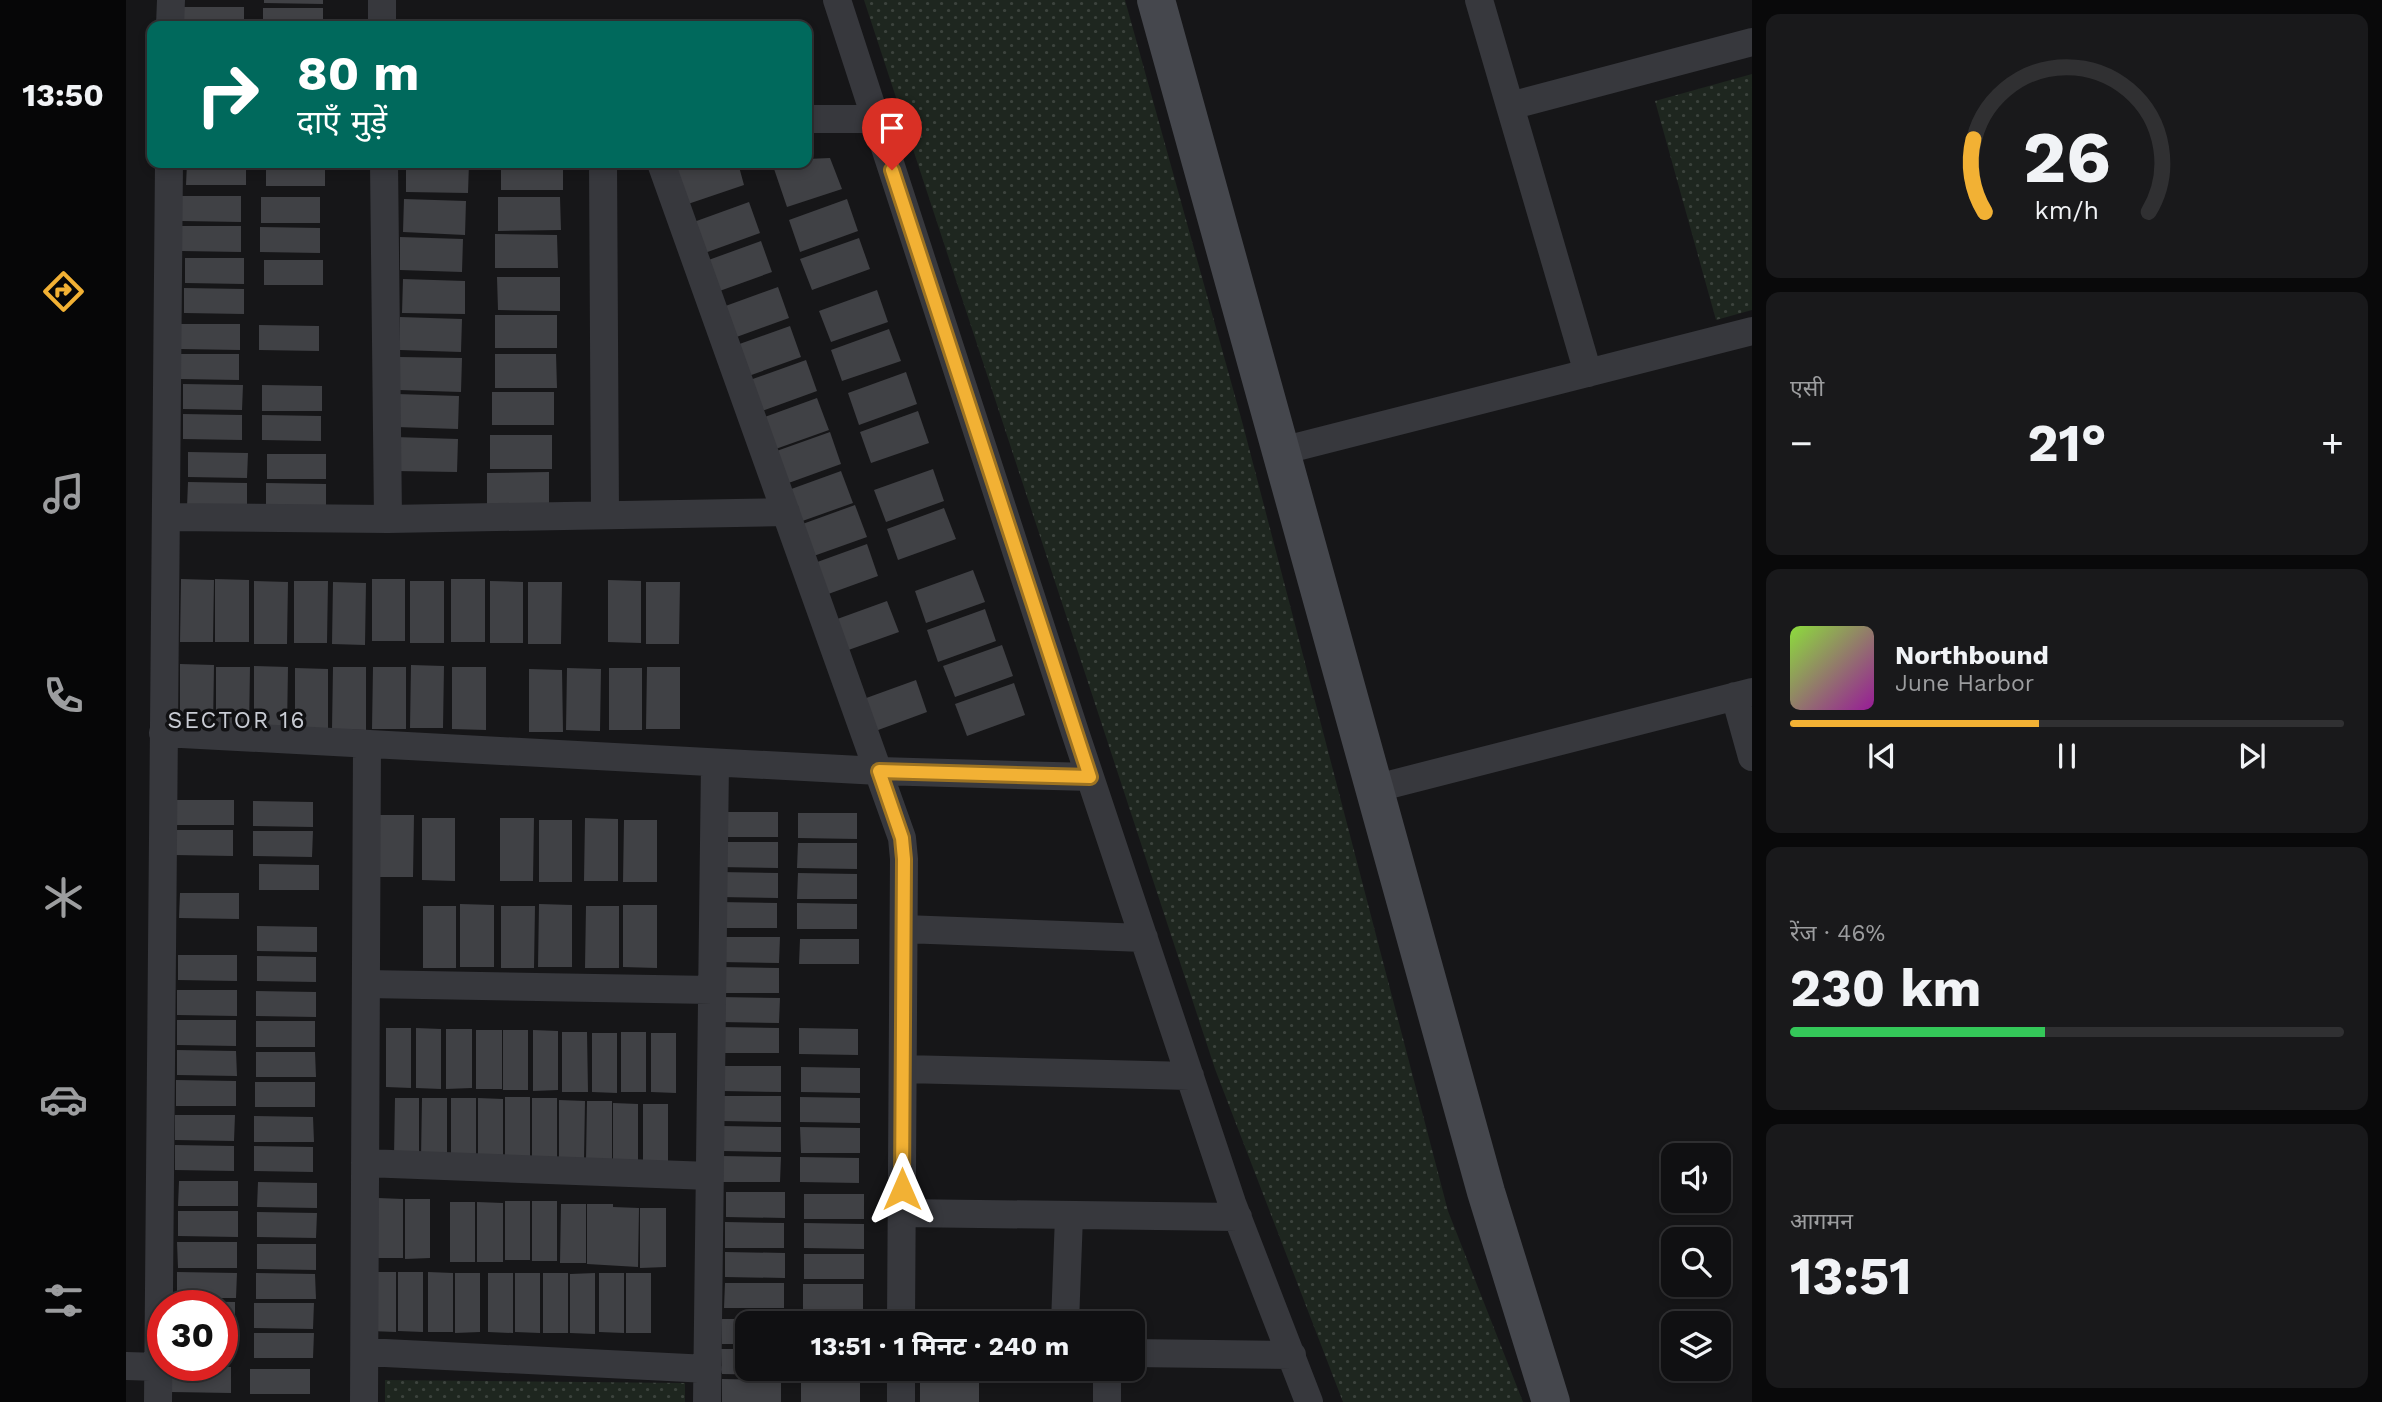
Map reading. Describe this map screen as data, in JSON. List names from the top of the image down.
{
  "districts": ["SECTOR 16"],
  "page": {
    "tabs": "13:50",
    "turn": ["80 m", "दाएँ मुड़ें"],
    "tile": [
      "एसी",
      ["रेंज · 46%", "230 km"],
      ["आगमन", "13:51"]
    ],
    "heat": ["−", "21°", "+"],
    "song": ["Northbound", "June Harbor"],
    "limit": "30",
    "trip": "13:51 · 1 मिनट · 240 m",
    "gauge": ["26", "km/h"]
  }
}
